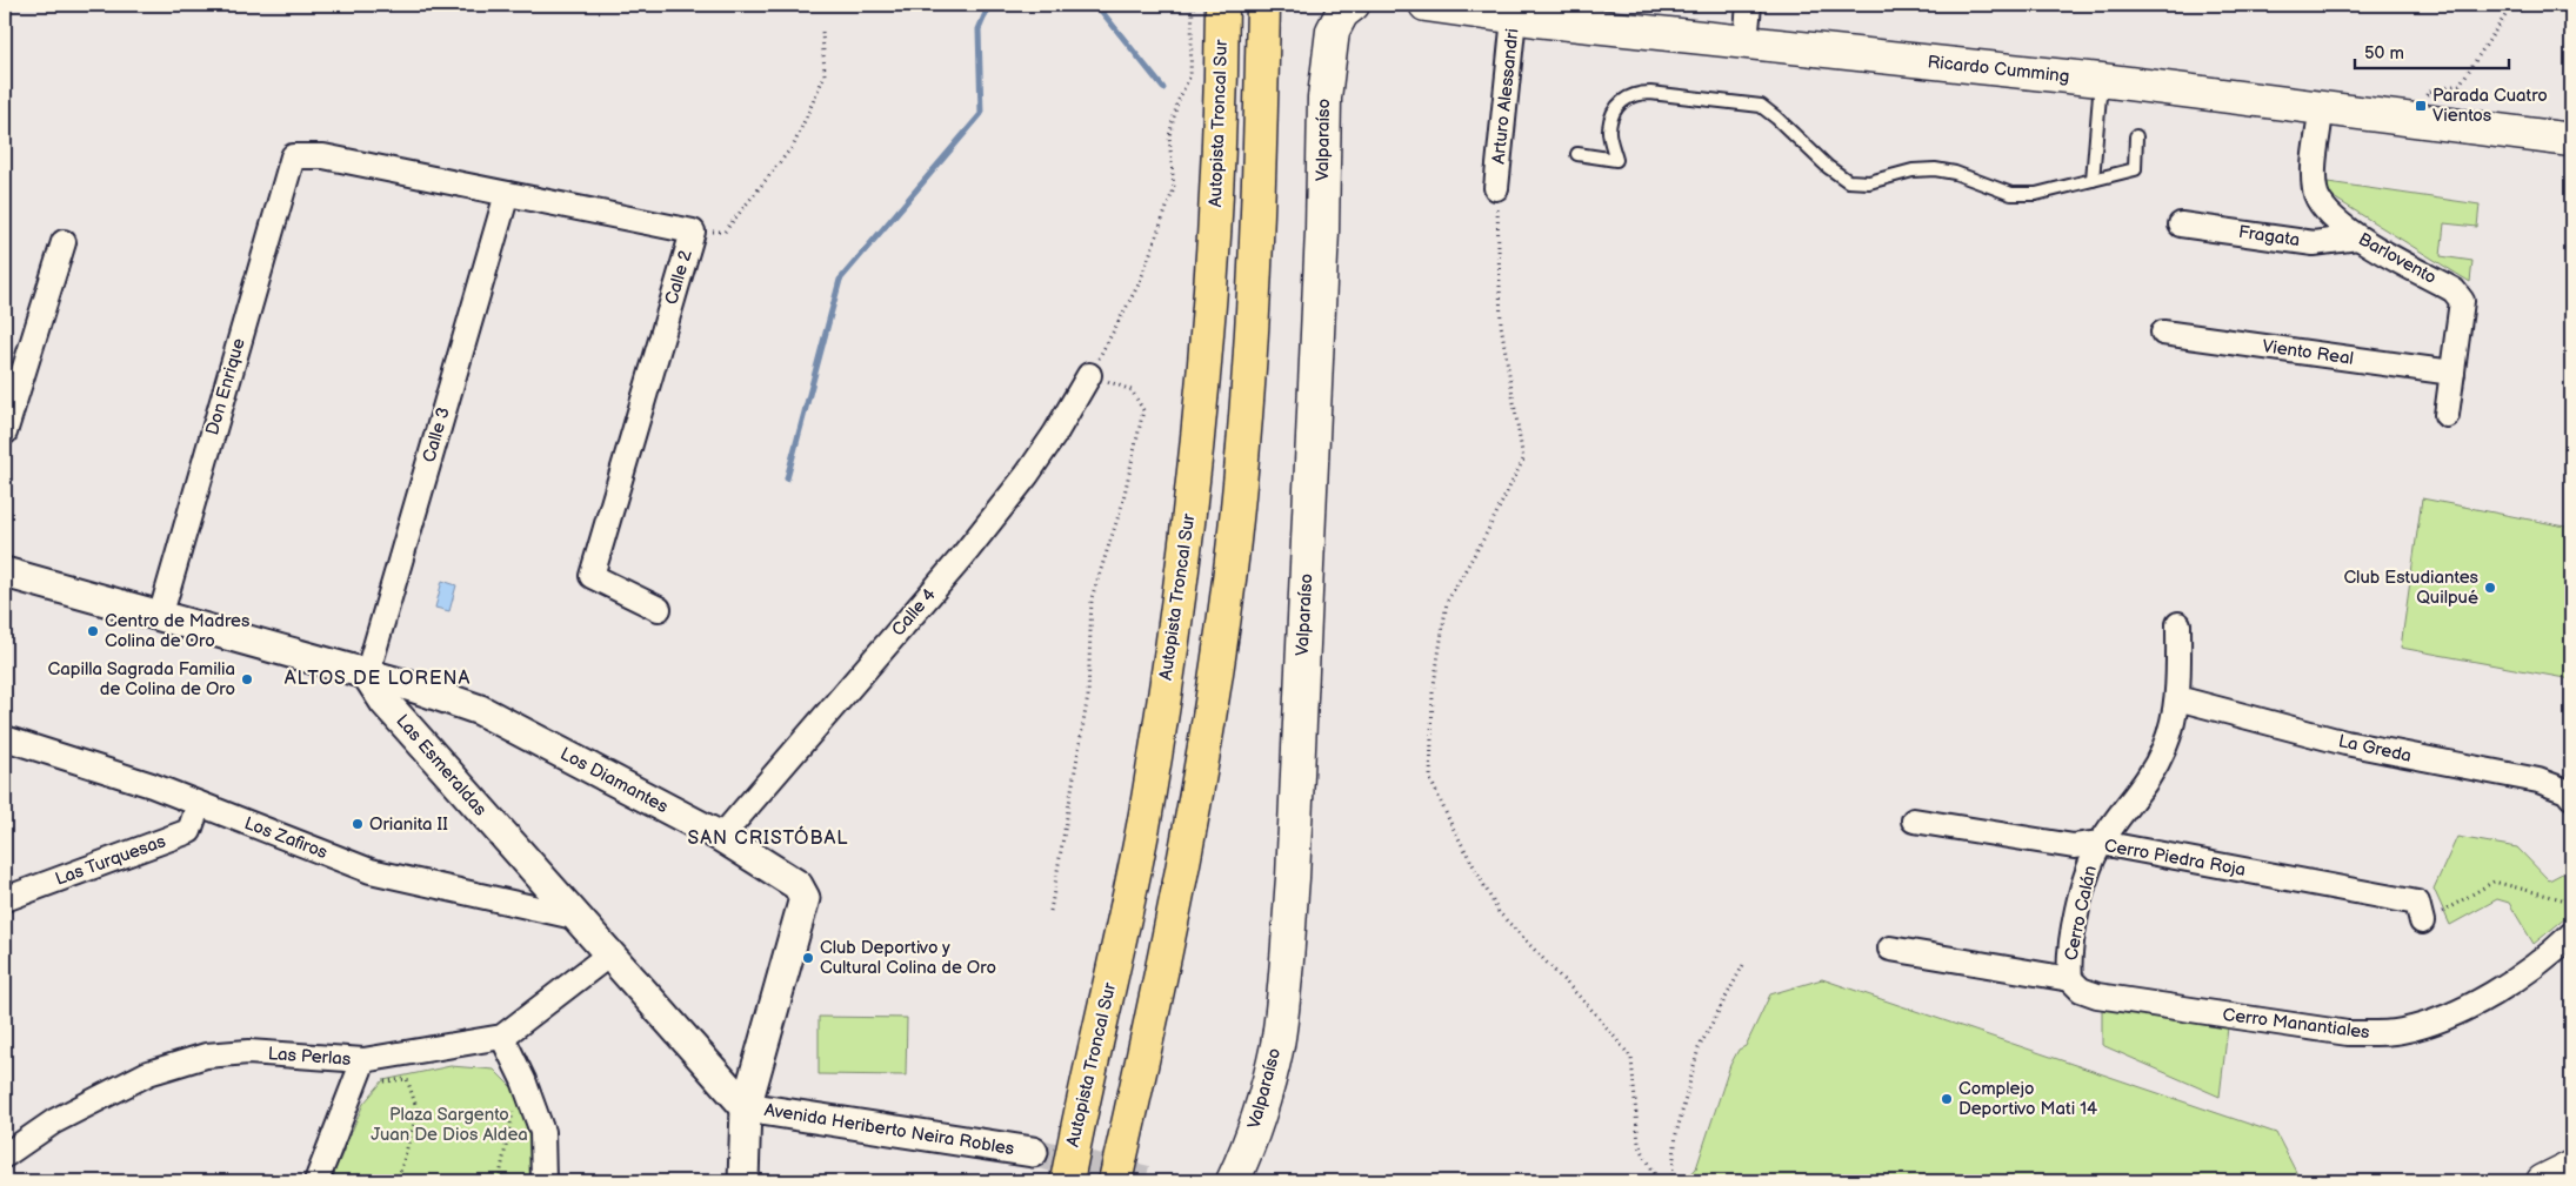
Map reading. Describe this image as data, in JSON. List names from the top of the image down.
{
  "streets": {
    "highway": ["Autopista Troncal Sur"],
    "main road": ["Ricardo Cumming", "Valparaíso"],
    "street": [
      "Arturo Alessandri",
      "Fragata",
      "Barlovento",
      "Calle 2",
      "Viento Real",
      "Don Enrique",
      "Calle 3",
      "Calle 4",
      "La Greda",
      "Las Esmeraldas",
      "Los Diamantes",
      "Los Zafiros",
      "Cerro Piedra Roja",
      "Las Turquesas",
      "Cerro Calán",
      "Cerro Manantiales",
      "Las Perlas",
      "Avenida Heriberto Neira Robles"
    ]
  },
  "crossings": [
    ["Ricardo Cumming", "Arturo Alessandri"],
    ["Ricardo Cumming", "Barlovento"],
    ["Fragata", "Barlovento"],
    ["Barlovento", "Viento Real"],
    ["Calle 2", "Don Enrique"],
    ["Calle 2", "Calle 3"],
    ["Calle 3", "Las Esmeraldas"],
    ["Calle 3", "Los Diamantes"],
    ["Calle 4", "Los Diamantes"],
    ["La Greda", "Cerro Calán"],
    ["Las Esmeraldas", "Los Diamantes"],
    ["Las Esmeraldas", "Los Zafiros"],
    ["Las Esmeraldas", "Las Perlas"],
    ["Las Esmeraldas", "Avenida Heriberto Neira Robles"],
    ["Los Diamantes", "Avenida Heriberto Neira Robles"],
    ["Los Zafiros", "Las Turquesas"],
    ["Cerro Piedra Roja", "Cerro Calán"],
    ["Cerro Calán", "Cerro Manantiales"]
  ],
  "districts": ["ALTOS DE LORENA", "SAN CRISTÓBAL"],
  "parks": ["Plaza Sargento Juan De Dios Aldea"],
  "places": {
    "transit": ["Parada Cuatro Vientos"],
    "other": [
      "Club Estudiantes Quilpué",
      "Centro de Madres Colina de Oro",
      "Capilla Sagrada Familia de Colina de Oro",
      "Orianita II",
      "Club Deportivo y Cultural Colina de Oro",
      "Complejo Deportivo Mati 14"
    ]
  },
  "scale_bar": "50 m"
}
